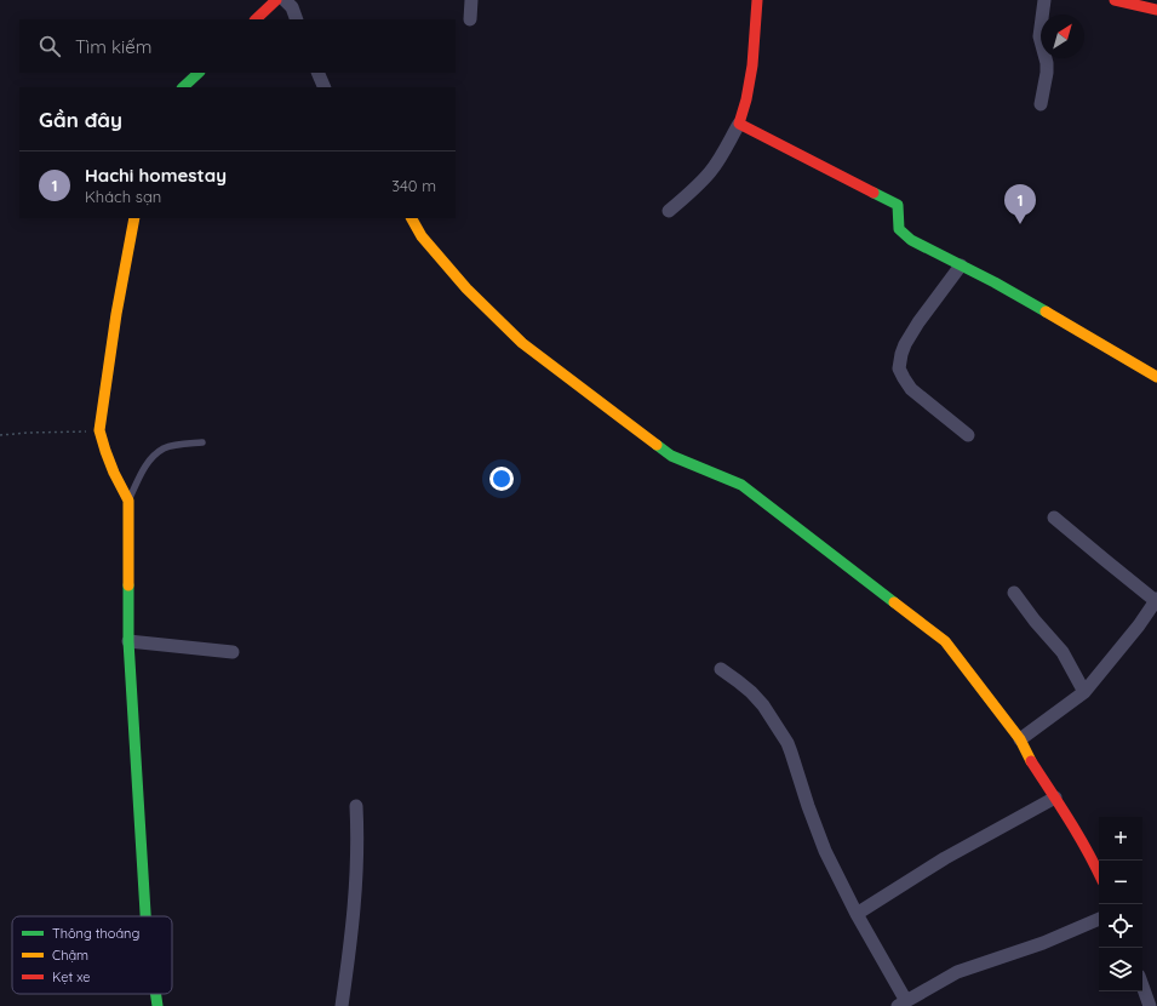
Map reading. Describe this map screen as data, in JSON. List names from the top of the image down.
{
  "legend": ["Thông thoáng", "Chậm", "Kẹt xe"],
  "north": "top right",
  "page": {
    "search": "Tìm kiếm",
    "heading": "Gần đây",
    "list": [
      {
        "mark": "1",
        "name": "Hachi homestay",
        "note": "Khách sạn",
        "value": "340 m"
      }
    ],
    "pins": "1",
    "map_buttons": ["+", "−"]
  }
}
